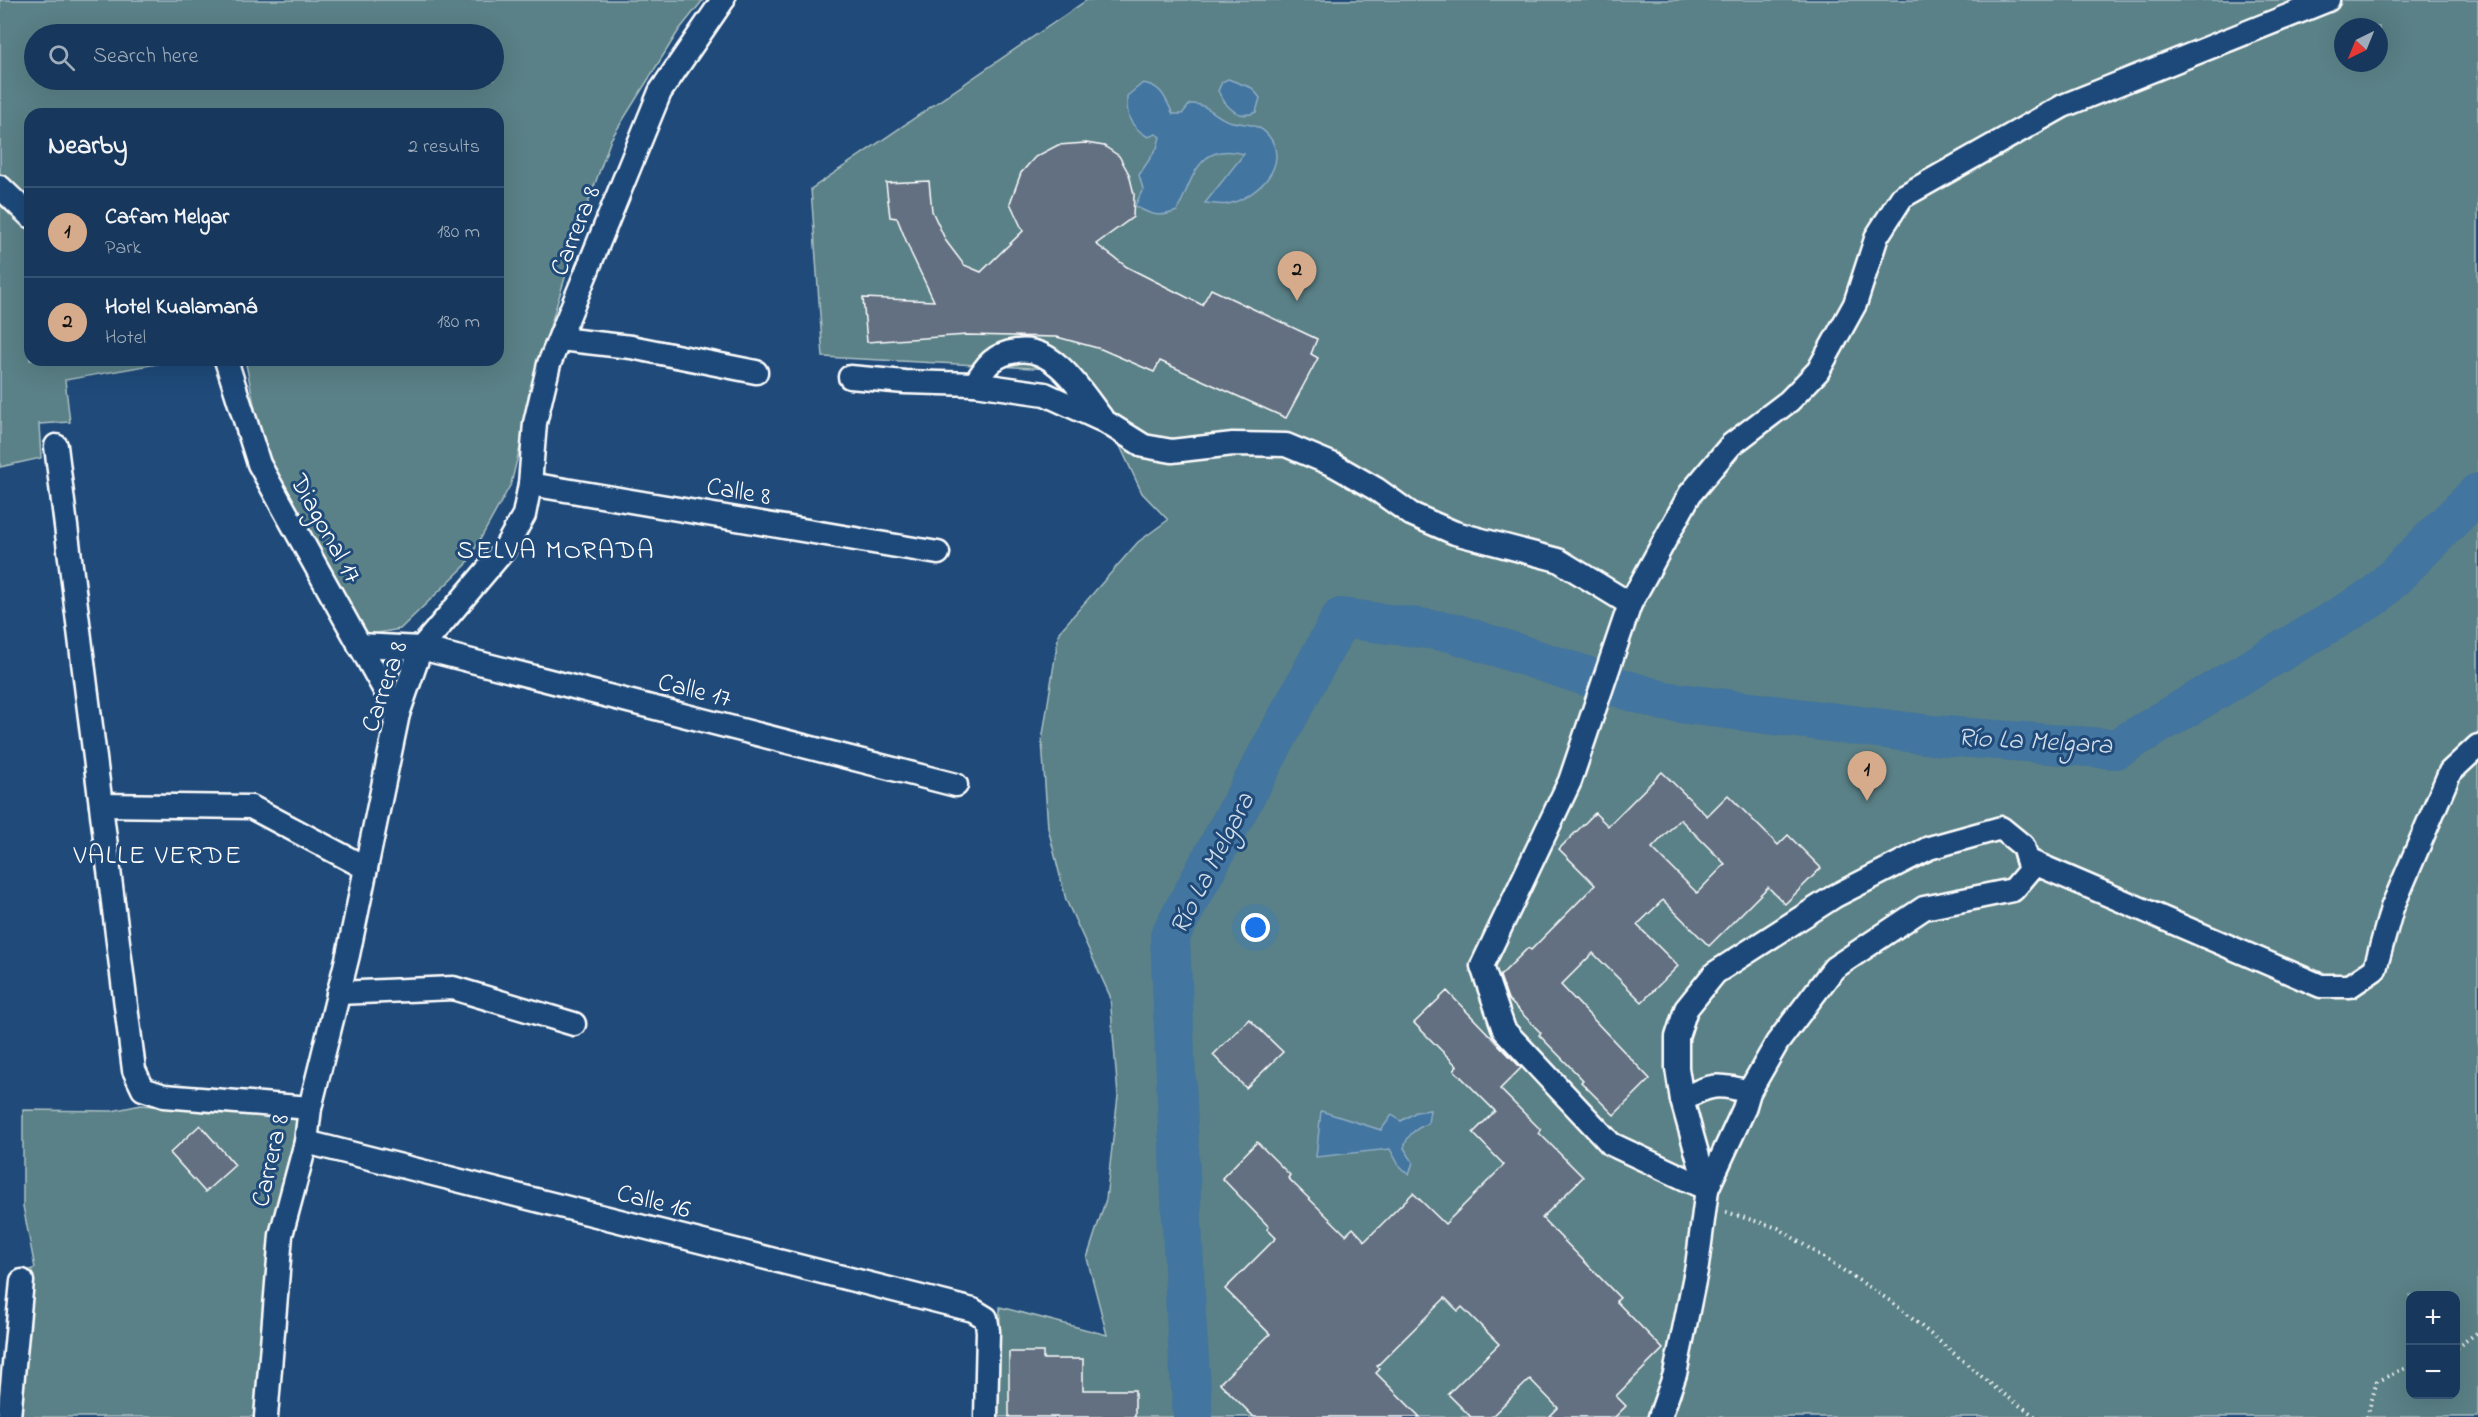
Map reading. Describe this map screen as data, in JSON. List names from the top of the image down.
{
  "streets": {
    "street": [
      "Carrera 8",
      "Calle 8",
      "Diagonal 17",
      "Calle 17",
      "Calle 16"
    ]
  },
  "crossings": [
    ["Carrera 8", "Calle 8"],
    ["Carrera 8", "Diagonal 17"],
    ["Carrera 8", "Calle 17"],
    ["Carrera 8", "Calle 16"],
    ["Diagonal 17", "Calle 17"]
  ],
  "districts": ["SELVA MORADA", "VALLE VERDE"],
  "water": ["Río La Melgara"],
  "north": "bottom left",
  "page": {
    "search": "Search here",
    "heading": ["Nearby", "2 results"],
    "list": [
      {
        "mark": "1",
        "name": "Cafam Melgar",
        "note": "Park",
        "value": "180 m"
      },
      {
        "mark": "2",
        "name": "Hotel Kualamaná",
        "note": "Hotel",
        "value": "180 m"
      }
    ],
    "pins": ["2", "1"],
    "map_buttons": ["+", "−"]
  }
}
